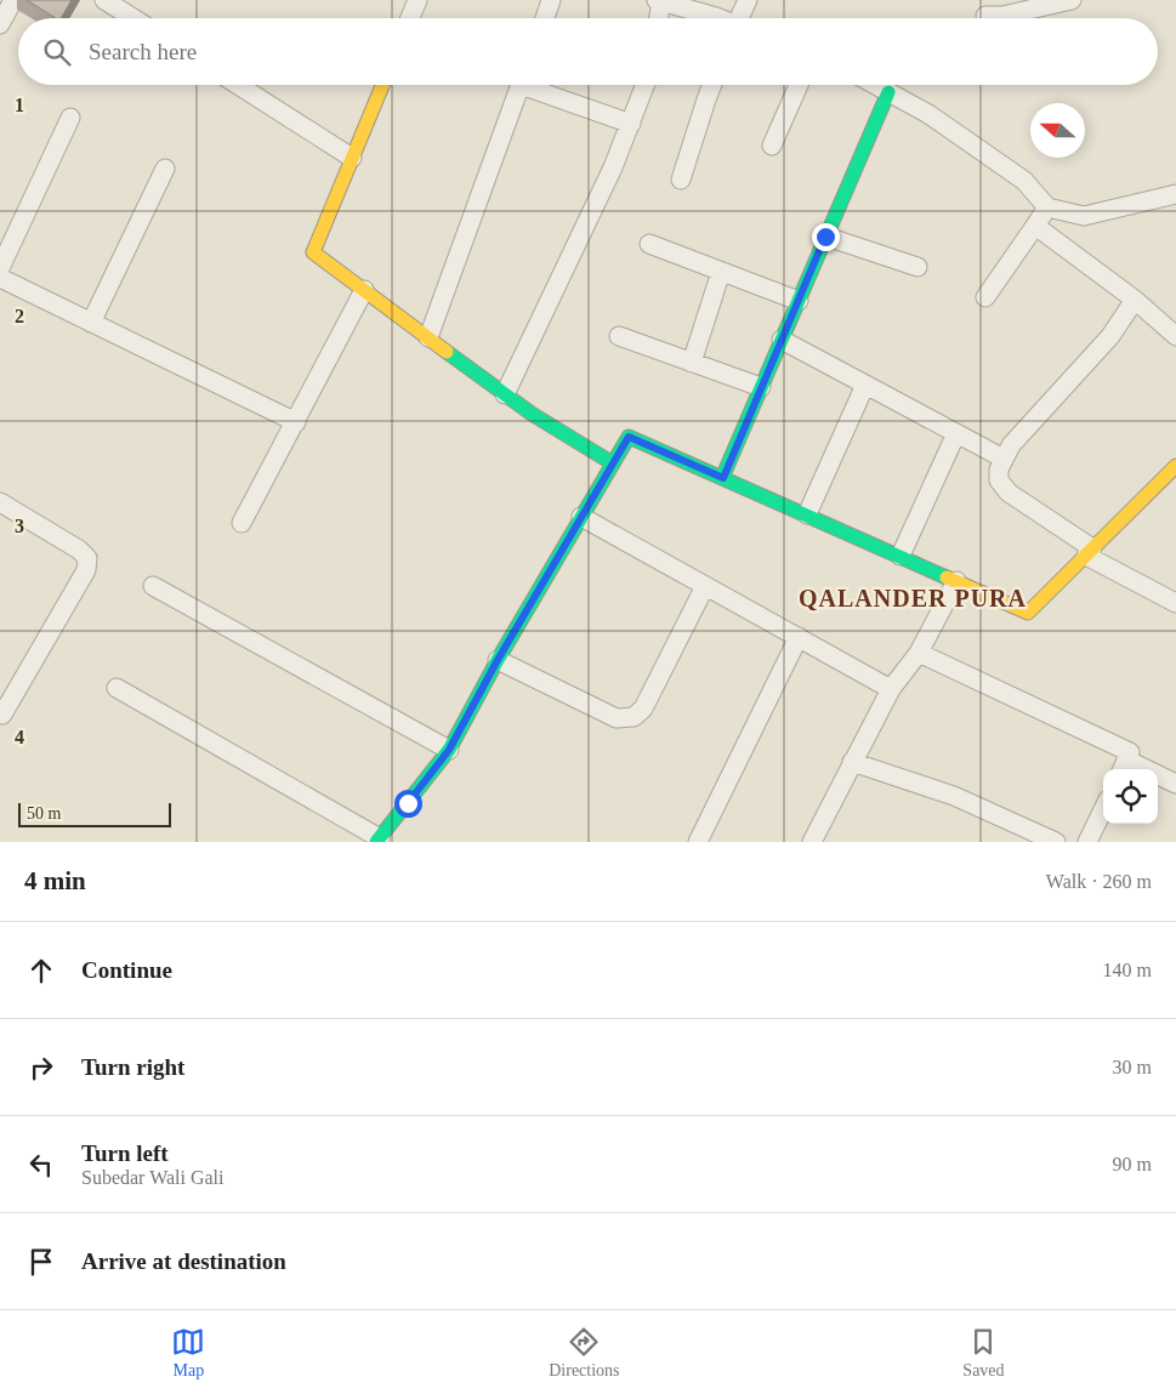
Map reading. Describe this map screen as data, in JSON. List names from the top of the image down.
{
  "districts": ["QALANDER PURA"],
  "scale_bar": "50 m",
  "north": "left",
  "page": {
    "search": "Search here",
    "scale": "50 m",
    "heading": ["4 min", "Walk · 260 m"],
    "list": [
      ["Continue", "140 m"],
      ["Turn right", "30 m"],
      ["Turn left", "Subedar Wali Gali", "90 m"],
      "Arrive at destination"
    ],
    "nav": ["Map", "Directions", "Saved"]
  },
  "grid": {
    "rows": [
      "1",
      "2",
      "3",
      "4"
    ]
  }
}
